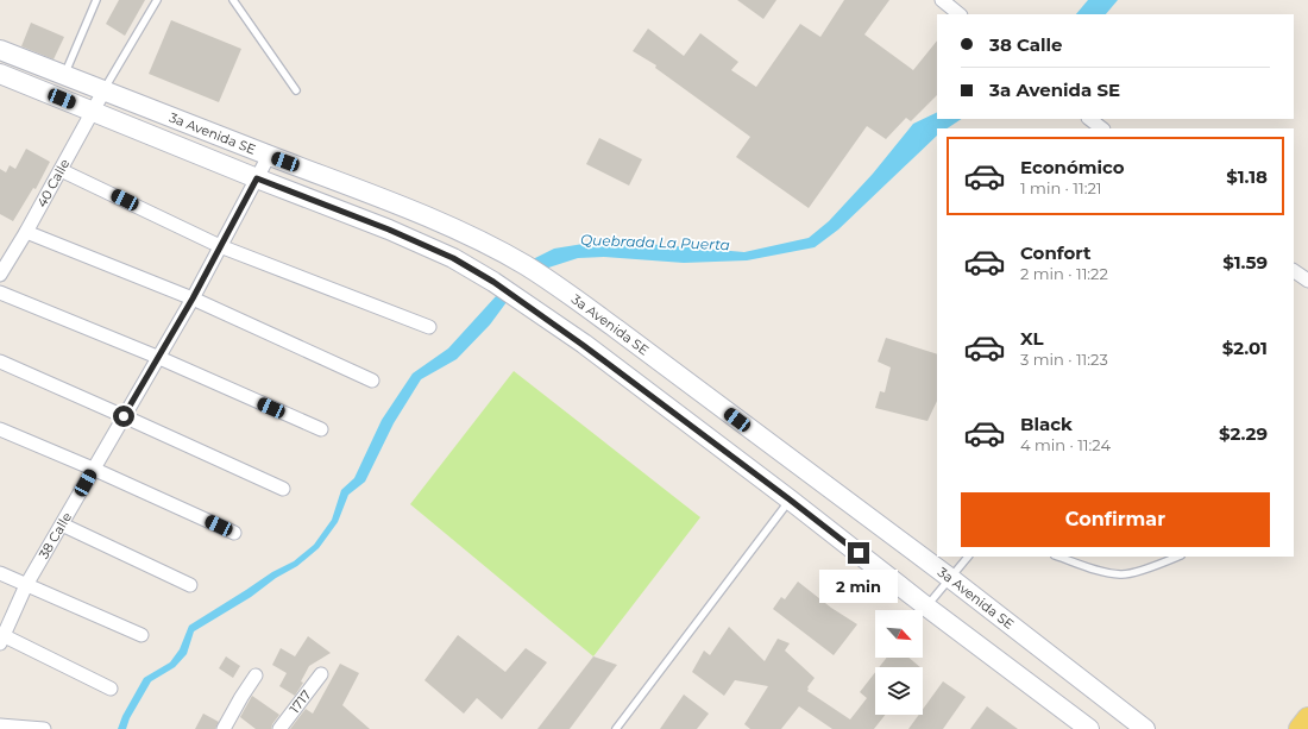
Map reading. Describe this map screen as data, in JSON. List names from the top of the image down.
{
  "streets": {
    "street": [
      "3a Avenida SE",
      "40 Calle",
      "38 Calle",
      "1717"
    ]
  },
  "crossings": [
    ["3a Avenida SE", "40 Calle"],
    ["3a Avenida SE", "38 Calle"]
  ],
  "water": ["Quebrada La Puerta"],
  "north": "bottom right",
  "page": {
    "banner": ["38 Calle", "3a Avenida SE"],
    "list": [
      {
        "name": "Económico",
        "note": "1 min · 11:21",
        "value": "$1.18"
      },
      {
        "name": "Confort",
        "note": "2 min · 11:22",
        "value": "$1.59"
      },
      {
        "name": "XL",
        "note": "3 min · 11:23",
        "value": "$2.01"
      },
      {
        "name": "Black",
        "note": "4 min · 11:24",
        "value": "$2.29"
      }
    ],
    "buttons": "Confirmar",
    "bubble": "2 min"
  }
}
